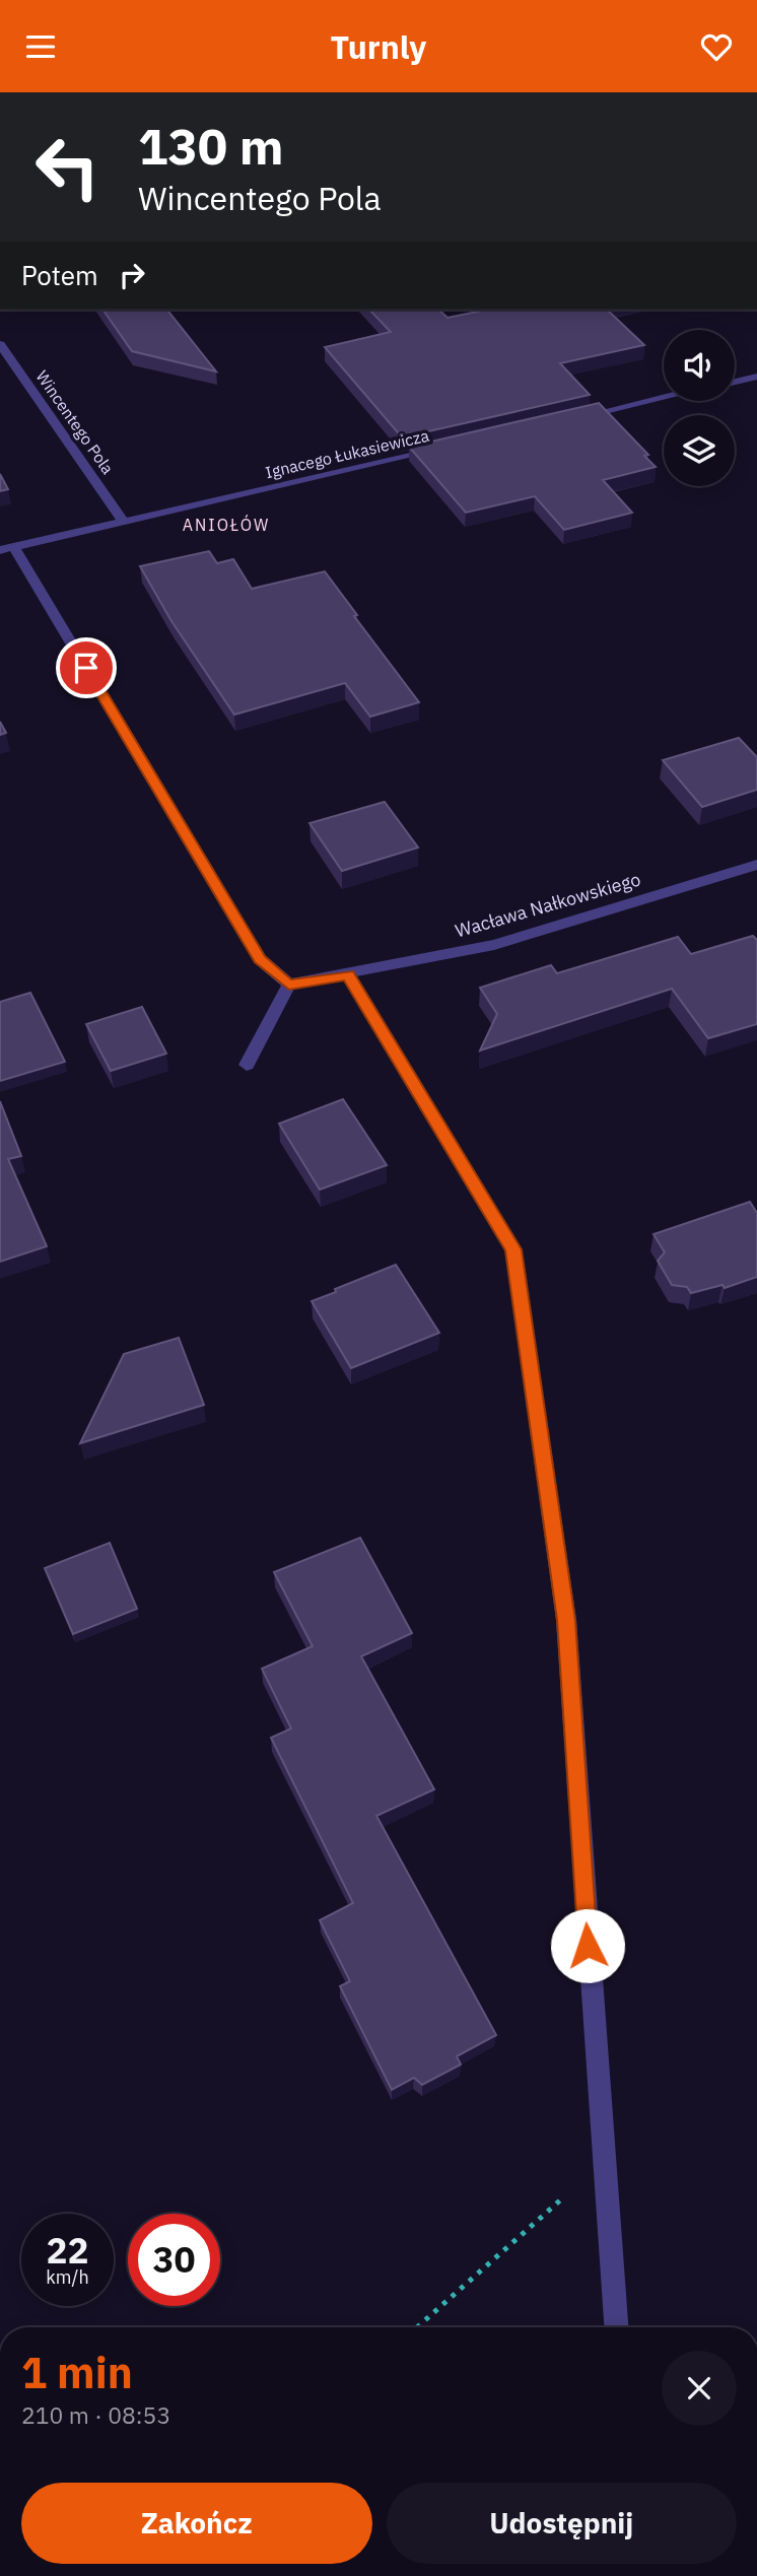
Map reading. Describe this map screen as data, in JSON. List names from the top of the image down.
{
  "streets": {
    "street": ["Wincentego Pola", "Ignacego Łukasiewicza", "Wacława Nałkowskiego"]
  },
  "crossings": [
    ["Wincentego Pola", "Ignacego Łukasiewicza"]
  ],
  "districts": ["ANIOŁÓW"],
  "page": {
    "header": "Turnly",
    "turn": ["130 m", "Wincentego Pola"],
    "then": "Potem",
    "speed": "22 km/h",
    "limit": "30",
    "heading": ["1 min", "210 m · 08:53"],
    "buttons": ["Zakończ", "Udostępnij"]
  }
}
